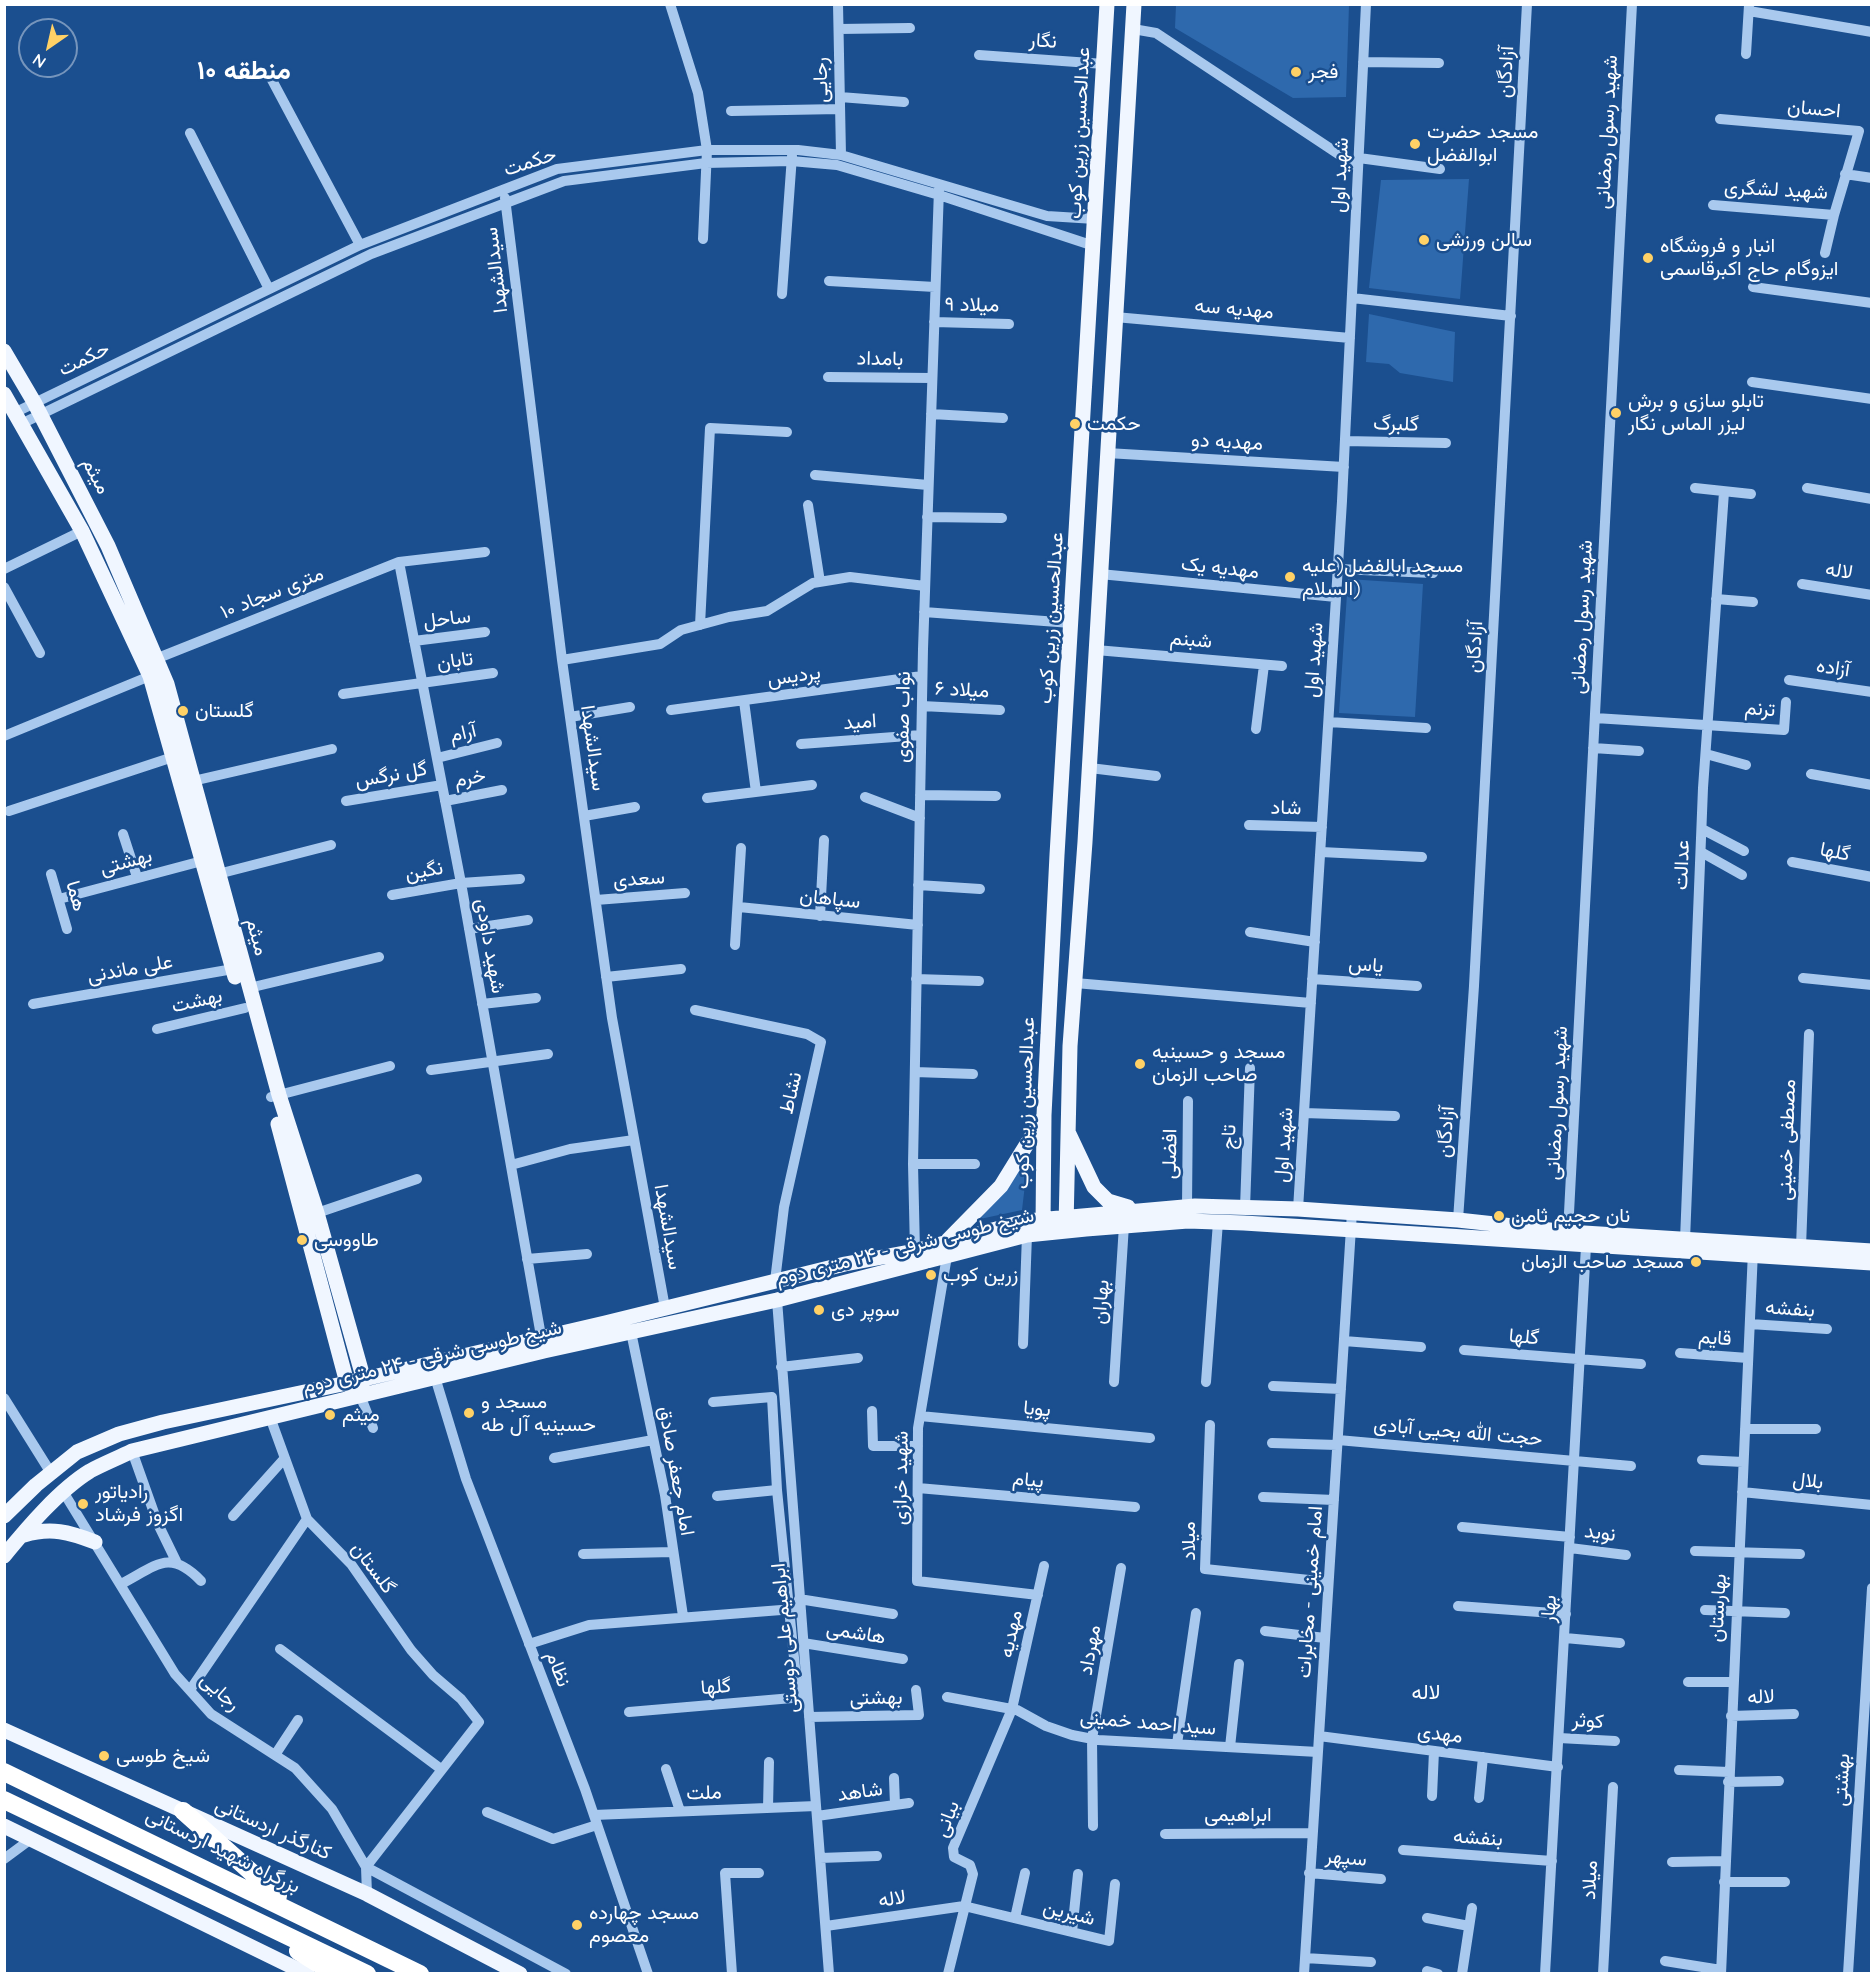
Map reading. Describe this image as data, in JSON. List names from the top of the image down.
{
  "streets": {
    "highway": ["بزرگراه شهید اردستانی"],
    "main road": [
      "عبدالحسین زرین کوب",
      "میثم",
      "شیخ طوسی شرقی - ۲۴ متری دوم",
      "کنارگذر اردستانی"
    ],
    "street": [
      "نگار",
      "آزادگان",
      "رجایی",
      "احسان",
      "شهید رسول رمضانی",
      "حکمت",
      "شهید اول",
      "شهید لشگری",
      "سیدالشهدا",
      "میلاد ۹",
      "مهدیه سه",
      "بامداد",
      "گلبرگ",
      "مهدیه دو",
      "مهدیه یک",
      "لاله",
      "۱۰ متری سجاد",
      "ساحل",
      "شبنم",
      "تابان",
      "آزاده",
      "پردیس",
      "میلاد ۶",
      "ترنم",
      "نواب صفوی",
      "امید",
      "آرام",
      "گل نرگس",
      "خرم",
      "شاد",
      "گلها",
      "بهشتی",
      "عدالت",
      "نگین",
      "سعدی",
      "هما",
      "سپاهان",
      "شهید داودی",
      "یاس",
      "علی ماندنی",
      "بهشت",
      "نشاط",
      "تاج",
      "مصطفی خمینی",
      "افضلی",
      "بهاران",
      "بنفشه",
      "قایم",
      "پویا",
      "حجت الله یحیی آبادی",
      "امام جعفر صادق",
      "شهید خرازی",
      "پیام",
      "بلال",
      "نوید",
      "میلاد",
      "گلستان",
      "امام خمینی - مخابرات",
      "بهارستان",
      "بهار",
      "هاشمی",
      "مهدیه",
      "ابراهیم علی دوستی",
      "مهرداد",
      "نظام",
      "کوثر",
      "سید احمد خمینی",
      "مهدی",
      "شاهد",
      "ملت",
      "ابراهیمی",
      "بیانی",
      "سپهر",
      "شیرین"
    ]
  },
  "crossings": [
    ["نگار", "عبدالحسین زرین کوب"],
    ["آزادگان", "شیخ طوسی شرقی - ۲۴ متری دوم"],
    ["رجایی", "حکمت"],
    ["رجایی", "شیخ طوسی شرقی - ۲۴ متری دوم"],
    ["رجایی", "کنارگذر اردستانی"],
    ["احسان", "شهید لشگری"],
    ["شهید رسول رمضانی", "شیخ طوسی شرقی - ۲۴ متری دوم"],
    ["عبدالحسین زرین کوب", "حکمت"],
    ["عبدالحسین زرین کوب", "شیخ طوسی شرقی - ۲۴ متری دوم"],
    ["حکمت", "سیدالشهدا"],
    ["حکمت", "میثم"],
    ["حکمت", "نواب صفوی"],
    ["شهید اول", "مهدیه سه"],
    ["شهید اول", "گلبرگ"],
    ["شهید اول", "مهدیه دو"],
    ["شهید اول", "مهدیه یک"],
    ["شهید اول", "شاد"],
    ["شهید اول", "یاس"],
    ["شهید اول", "شیخ طوسی شرقی - ۲۴ متری دوم"],
    ["سیدالشهدا", "سعدی"],
    ["سیدالشهدا", "شیخ طوسی شرقی - ۲۴ متری دوم"],
    ["میلاد ۹", "نواب صفوی"],
    ["بامداد", "نواب صفوی"],
    ["میثم", "۱۰ متری سجاد"],
    ["میثم", "بهشتی"],
    ["میثم", "علی ماندنی"],
    ["میثم", "بهشت"],
    ["میثم", "شیخ طوسی شرقی - ۲۴ متری دوم"],
    ["لاله", "بهارستان"],
    ["لاله", "ابراهیم علی دوستی"],
    ["لاله", "بیانی"],
    ["لاله", "شیرین"],
    ["۱۰ متری سجاد", "شهید داودی"],
    ["ساحل", "شهید داودی"],
    ["تابان", "شهید داودی"],
    ["پردیس", "نواب صفوی"],
    ["میلاد ۶", "نواب صفوی"],
    ["ترنم", "عدالت"],
    ["نواب صفوی", "امید"],
    ["نواب صفوی", "سپاهان"],
    ["نواب صفوی", "شیخ طوسی شرقی - ۲۴ متری دوم"],
    ["آرام", "شهید داودی"],
    ["گل نرگس", "شهید داودی"],
    ["خرم", "شهید داودی"],
    ["گلها", "بهار"],
    ["گلها", "ابراهیم علی دوستی"],
    ["بهشتی", "هما"],
    ["بهشتی", "ابراهیم علی دوستی"],
    ["عدالت", "شیخ طوسی شرقی - ۲۴ متری دوم"],
    ["نگین", "شهید داودی"],
    ["شهید داودی", "شیخ طوسی شرقی - ۲۴ متری دوم"],
    ["نشاط", "شیخ طوسی شرقی - ۲۴ متری دوم"],
    ["تاج", "شیخ طوسی شرقی - ۲۴ متری دوم"],
    ["مصطفی خمینی", "شیخ طوسی شرقی - ۲۴ متری دوم"],
    ["افضلی", "شیخ طوسی شرقی - ۲۴ متری دوم"],
    ["شیخ طوسی شرقی - ۲۴ متری دوم", "بهاران"],
    ["شیخ طوسی شرقی - ۲۴ متری دوم", "امام جعفر صادق"],
    ["شیخ طوسی شرقی - ۲۴ متری دوم", "شهید خرازی"],
    ["شیخ طوسی شرقی - ۲۴ متری دوم", "گلستان"],
    ["شیخ طوسی شرقی - ۲۴ متری دوم", "امام خمینی - مخابرات"],
    ["شیخ طوسی شرقی - ۲۴ متری دوم", "بهارستان"],
    ["شیخ طوسی شرقی - ۲۴ متری دوم", "بهار"],
    ["شیخ طوسی شرقی - ۲۴ متری دوم", "ابراهیم علی دوستی"],
    ["شیخ طوسی شرقی - ۲۴ متری دوم", "نظام"],
    ["بنفشه", "بهارستان"],
    ["بنفشه", "بهار"],
    ["قایم", "بهارستان"],
    ["پویا", "شهید خرازی"],
    ["حجت الله یحیی آبادی", "امام خمینی - مخابرات"],
    ["حجت الله یحیی آبادی", "بهار"],
    ["شهید خرازی", "پیام"],
    ["شهید خرازی", "مهدیه"],
    ["بلال", "بهارستان"],
    ["نوید", "بهار"],
    ["میلاد", "امام خمینی - مخابرات"],
    ["امام خمینی - مخابرات", "سید احمد خمینی"],
    ["امام خمینی - مخابرات", "مهدی"],
    ["امام خمینی - مخابرات", "ابراهیمی"],
    ["امام خمینی - مخابرات", "سپهر"],
    ["بهار", "کوثر"],
    ["بهار", "مهدی"],
    ["هاشمی", "ابراهیم علی دوستی"],
    ["مهدیه", "سید احمد خمینی"],
    ["مهدیه", "بیانی"],
    ["ابراهیم علی دوستی", "شاهد"],
    ["ابراهیم علی دوستی", "ملت"],
    ["مهرداد", "سید احمد خمینی"],
    ["نظام", "ملت"],
    ["سید احمد خمینی", "بیانی"],
    ["شاهد", "ملت"],
    ["بیانی", "شیرین"]
  ],
  "districts": ["منطقه ۱۰", "لاله"],
  "places": [
    "فجر",
    "مسجد حضرت ابوالفضل",
    "سالن ورزشی",
    "انبار و فروشگاه ایزوگام حاج اکبرقاسمی",
    "تابلو سازی و برش لیزر الماس نگار",
    "حکمت",
    "مسجد ابالفضل(علیه السلام)",
    "گلستان",
    "مسجد و حسینیه صاحب الزمان",
    "نان حجیم ثامن",
    "طاووسی",
    "مسجد صاحب الزمان",
    "زرین کوب",
    "سوپر دی",
    "مسجد و حسینیه آل طه",
    "میثم",
    "رادیاتور اگزوز فرشاد",
    "شیخ طوسی",
    "مسجد چهارده معصوم"
  ],
  "north": "bottom left"
}
